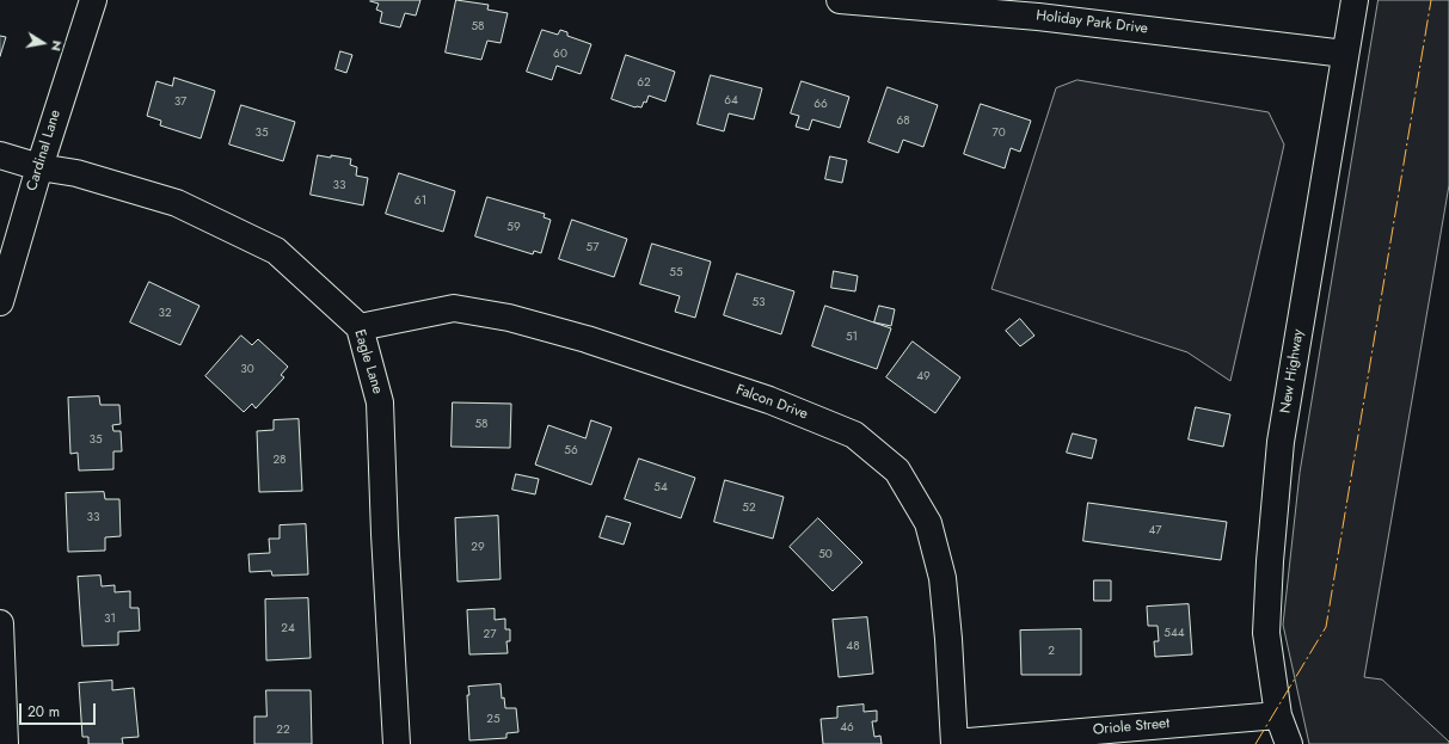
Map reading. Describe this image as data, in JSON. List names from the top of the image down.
{
  "streets": {
    "street": [
      "Holiday Park Drive",
      "Cardinal Lane",
      "Eagle Lane",
      "New Highway",
      "Falcon Drive",
      "Oriole Street"
    ]
  },
  "crossings": [
    ["Holiday Park Drive", "New Highway"],
    ["Cardinal Lane", "Eagle Lane"],
    ["Eagle Lane", "Falcon Drive"],
    ["New Highway", "Oriole Street"],
    ["Falcon Drive", "Oriole Street"]
  ],
  "house_numbers": [
    "58",
    "60",
    "62",
    "64",
    "37",
    "66",
    "68",
    "35",
    "70",
    "33",
    "61",
    "59",
    "57",
    "55",
    "53",
    "32",
    "51",
    "30",
    "49",
    "58",
    "35",
    "56",
    "28",
    "54",
    "52",
    "33",
    "47",
    "29",
    "50",
    "31",
    "24",
    "544",
    "27",
    "48",
    "2",
    "25",
    "46",
    "22"
  ],
  "scale_bar": "20 m",
  "north": "right"
}
